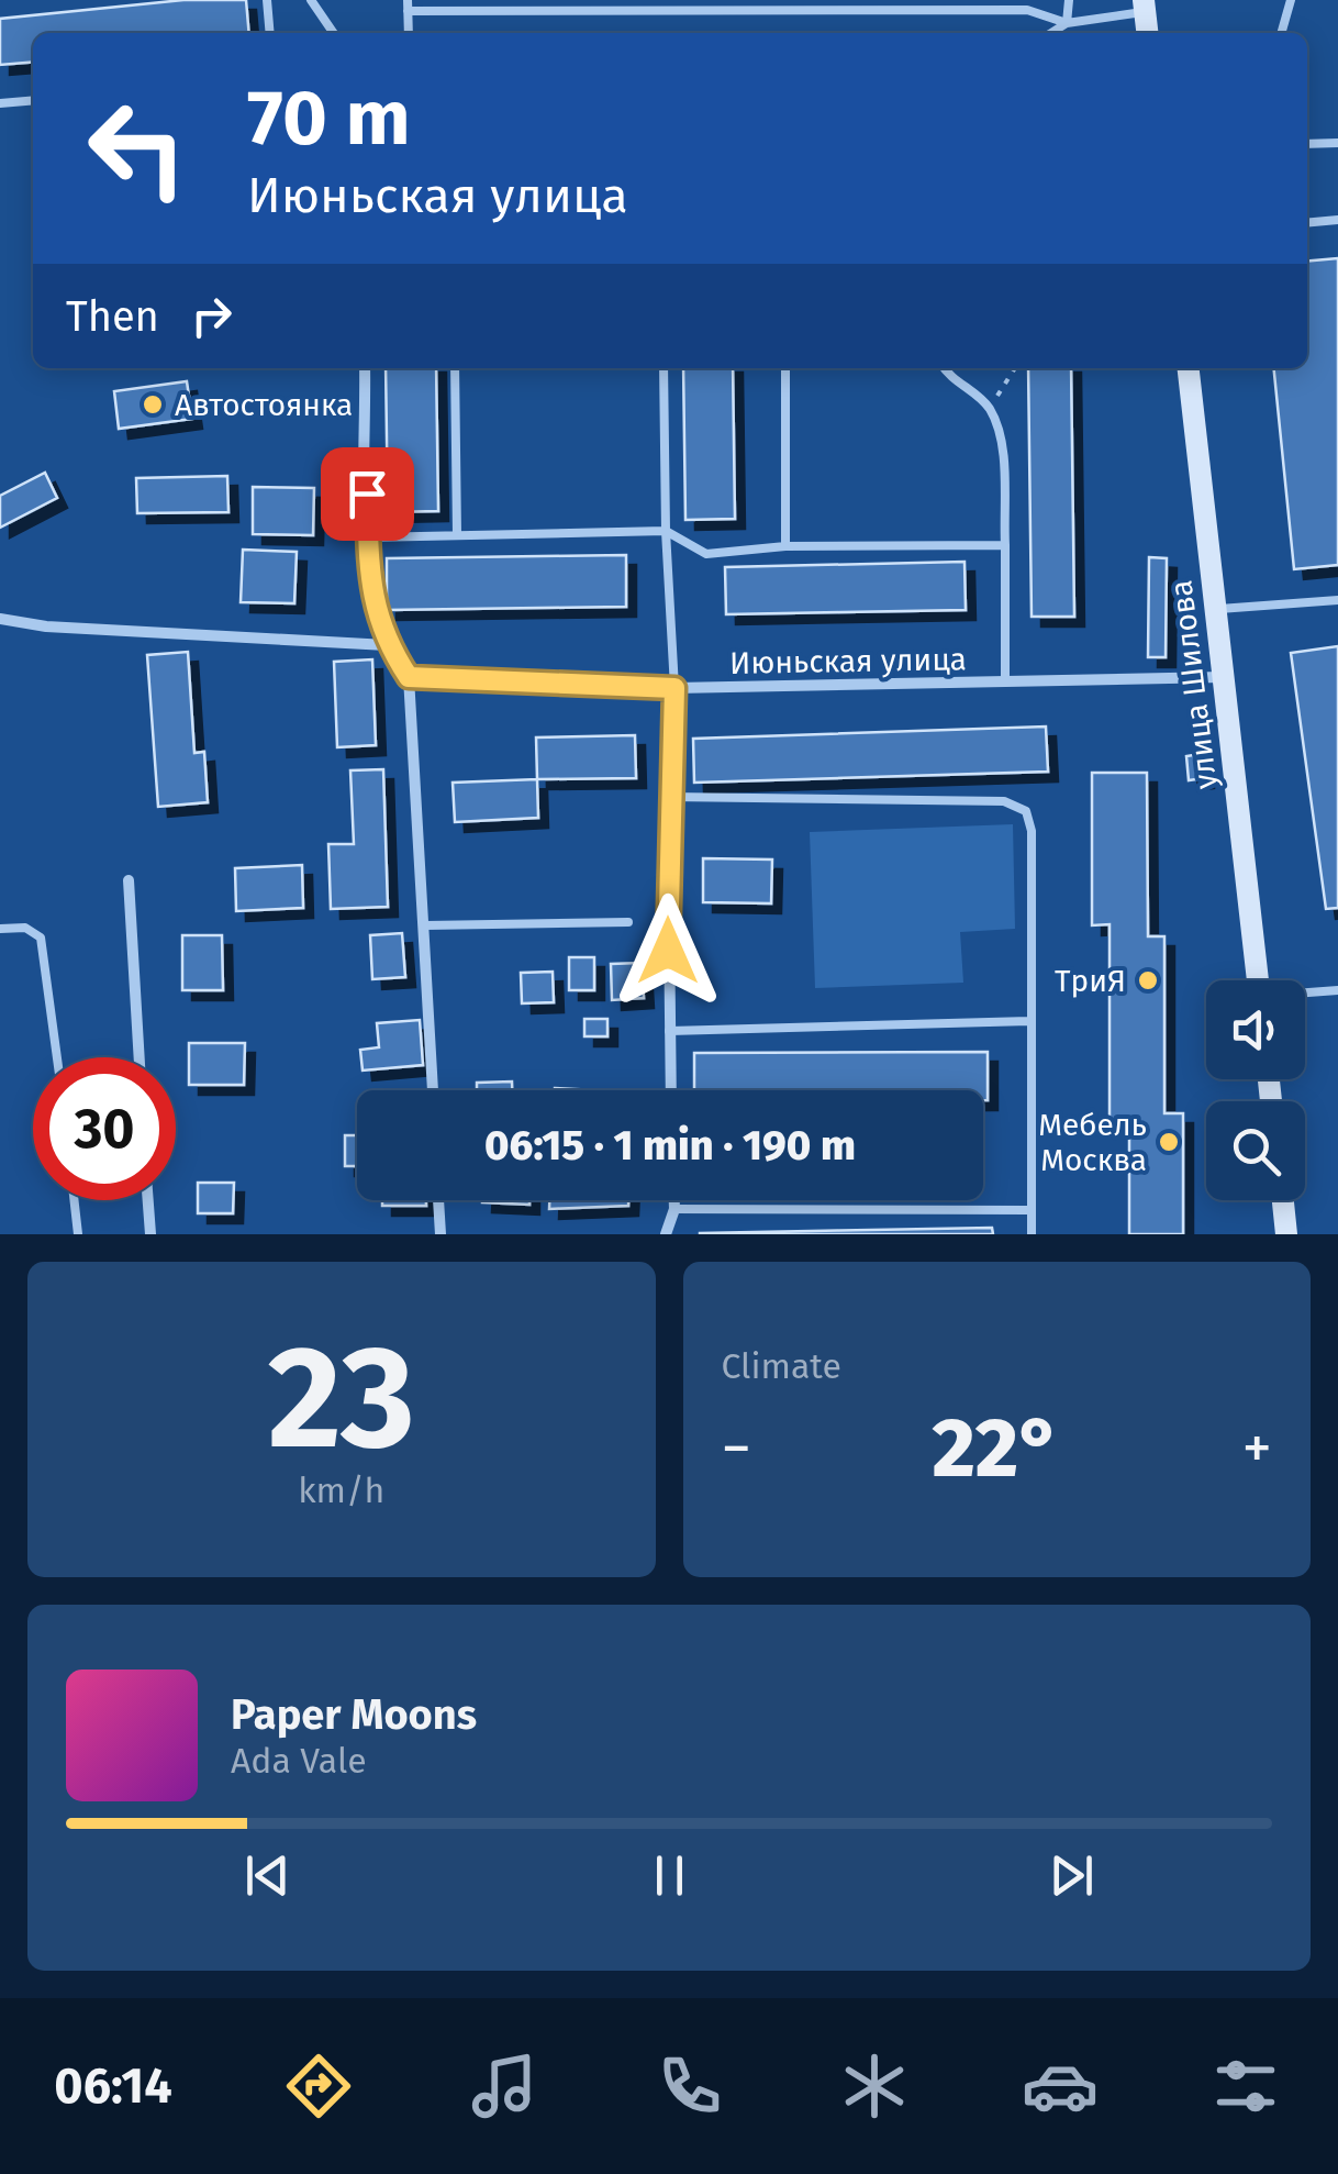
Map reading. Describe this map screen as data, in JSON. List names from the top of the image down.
{
  "streets": {
    "main road": ["улица Шилова"],
    "street": ["Июньская улица"]
  },
  "crossings": [
    ["Июньская улица", "улица Шилова"]
  ],
  "places": ["Автостоянка", "ТриЯ", "Мебель Москва"],
  "page": {
    "turn": ["70 m", "Июньская улица"],
    "then": "Then",
    "limit": "30",
    "trip": "06:15 · 1 min · 190 m",
    "tile": [
      ["23", "km/h"],
      "Climate"
    ],
    "heat": ["−", "22°", "+"],
    "song": ["Paper Moons", "Ada Vale"],
    "tabs": "06:14"
  }
}
